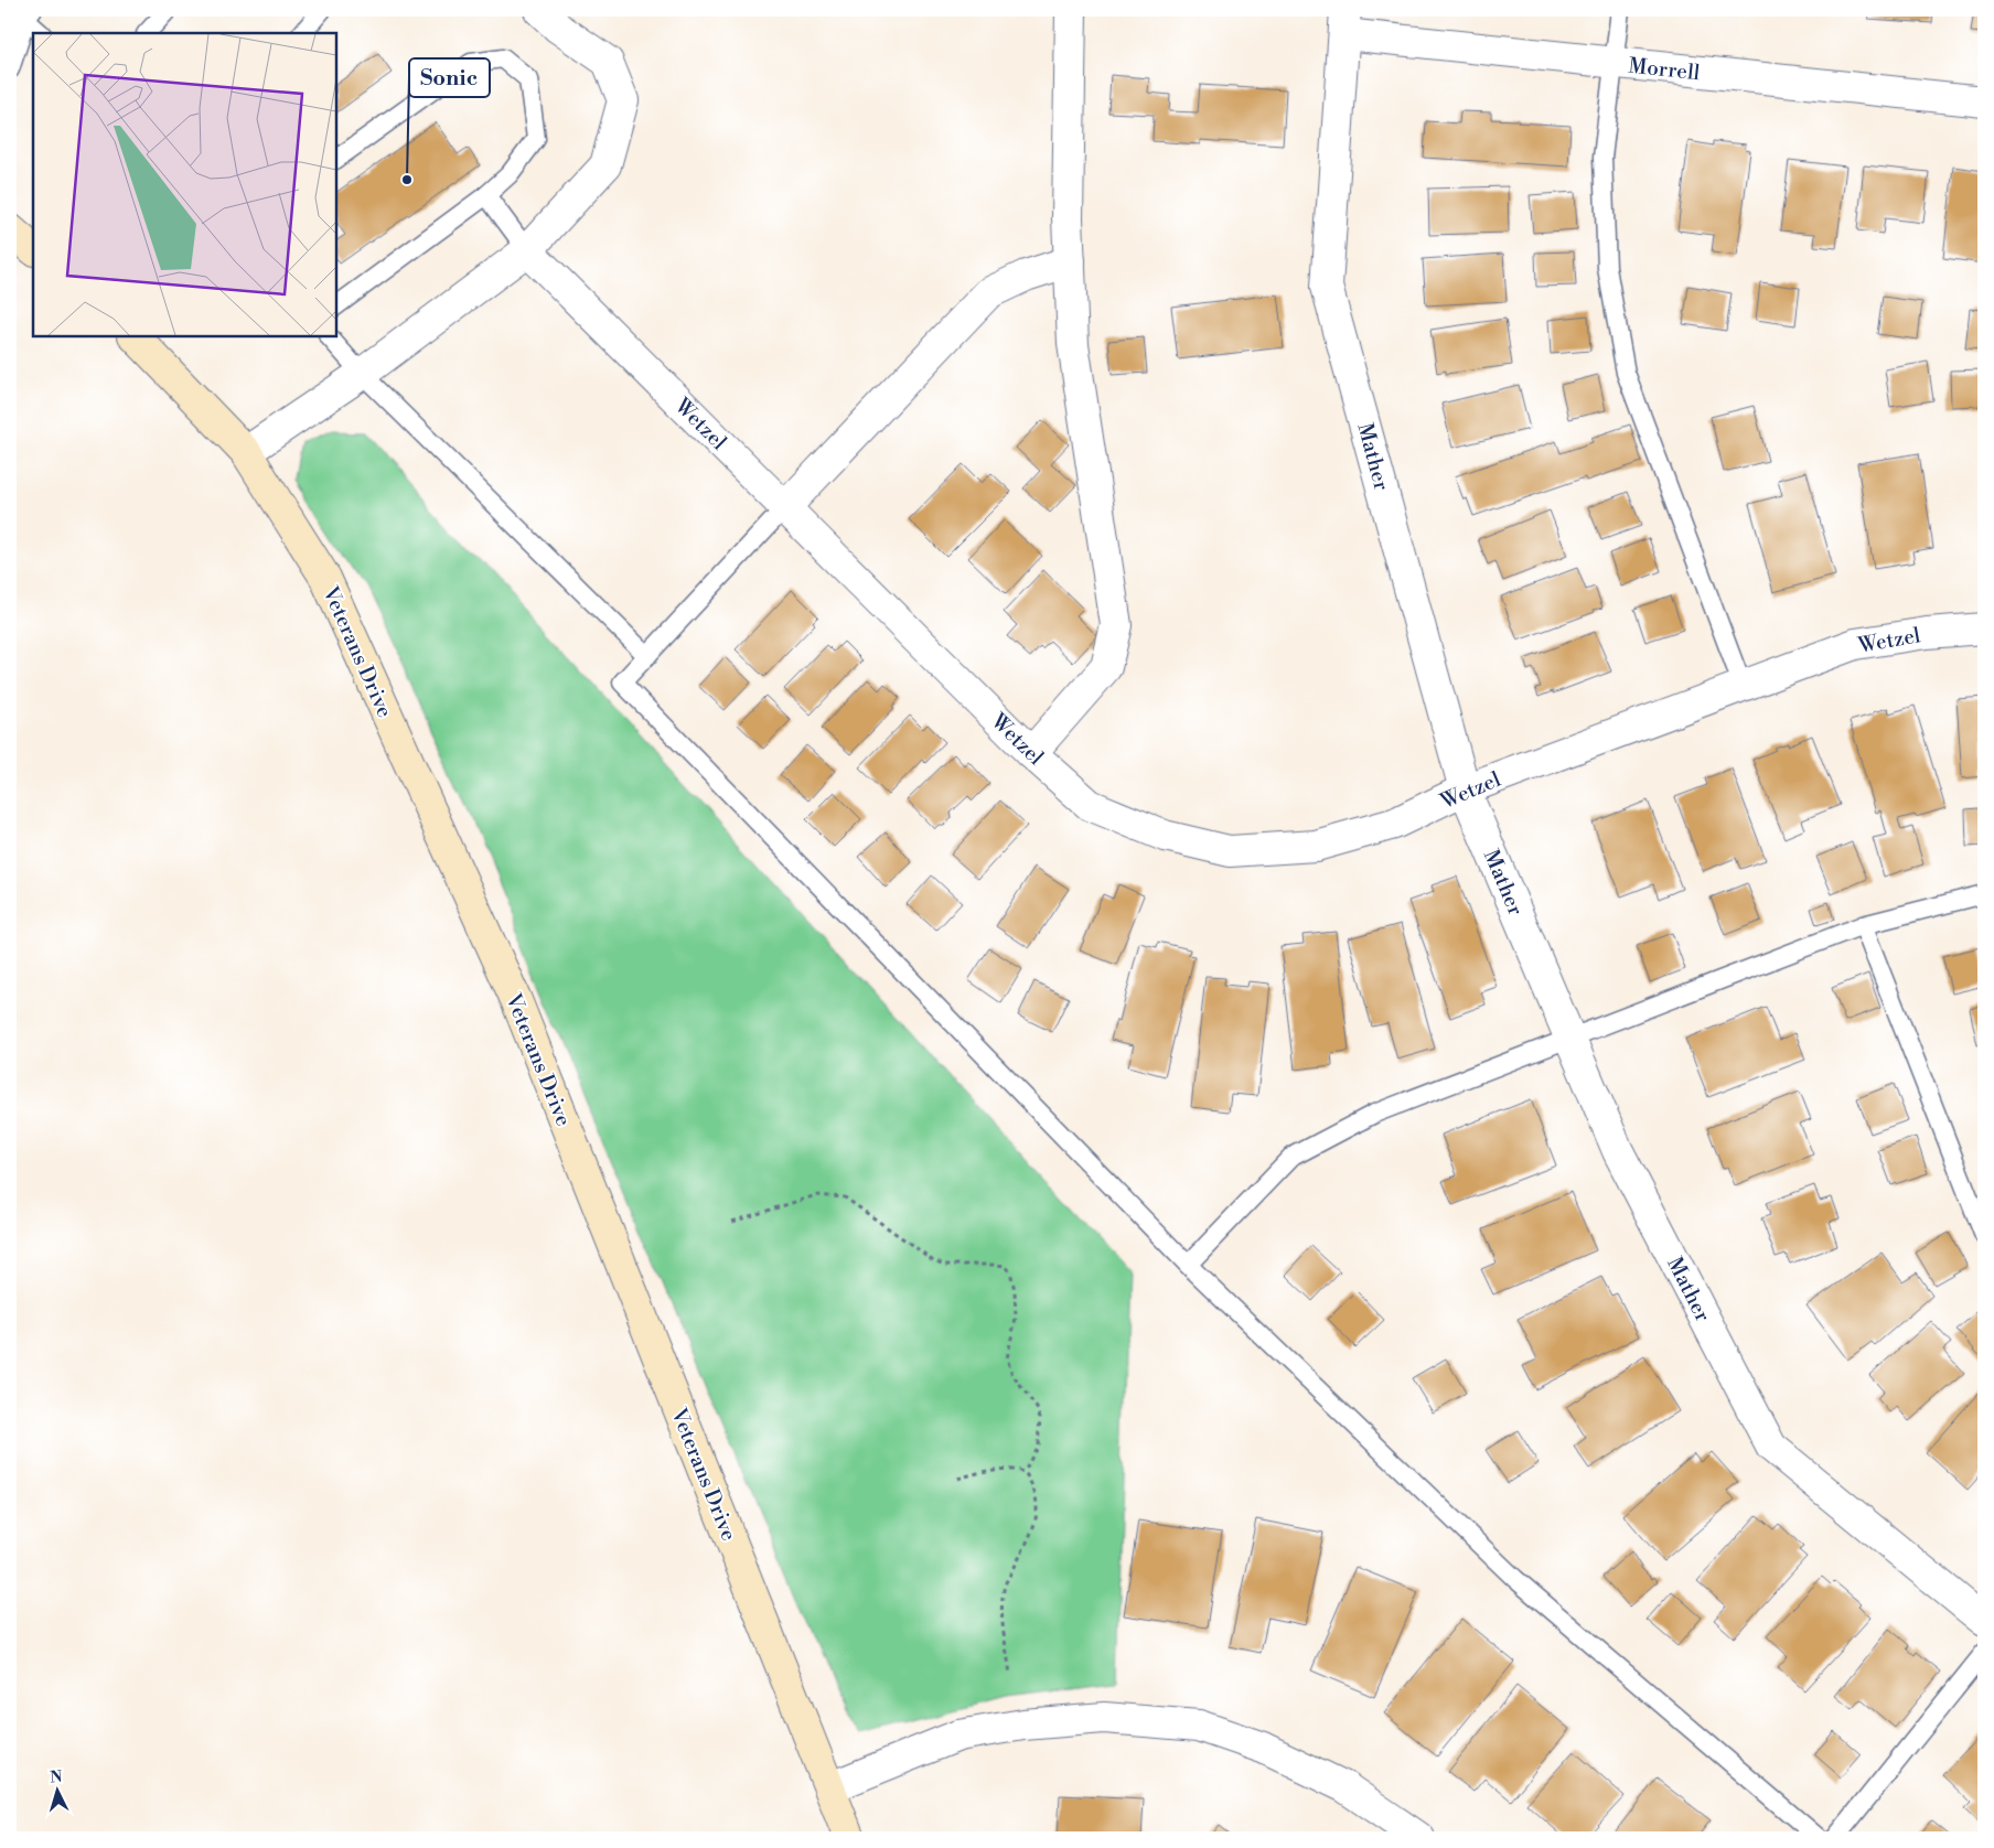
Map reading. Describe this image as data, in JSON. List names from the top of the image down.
{
  "streets": {
    "main road": ["Veterans Drive"],
    "street": ["Morrell", "Wetzel", "Mather"]
  },
  "crossings": [
    ["Morrell", "Mather"],
    ["Wetzel", "Mather"]
  ],
  "places": ["Sonic"],
  "north": "top"
}
